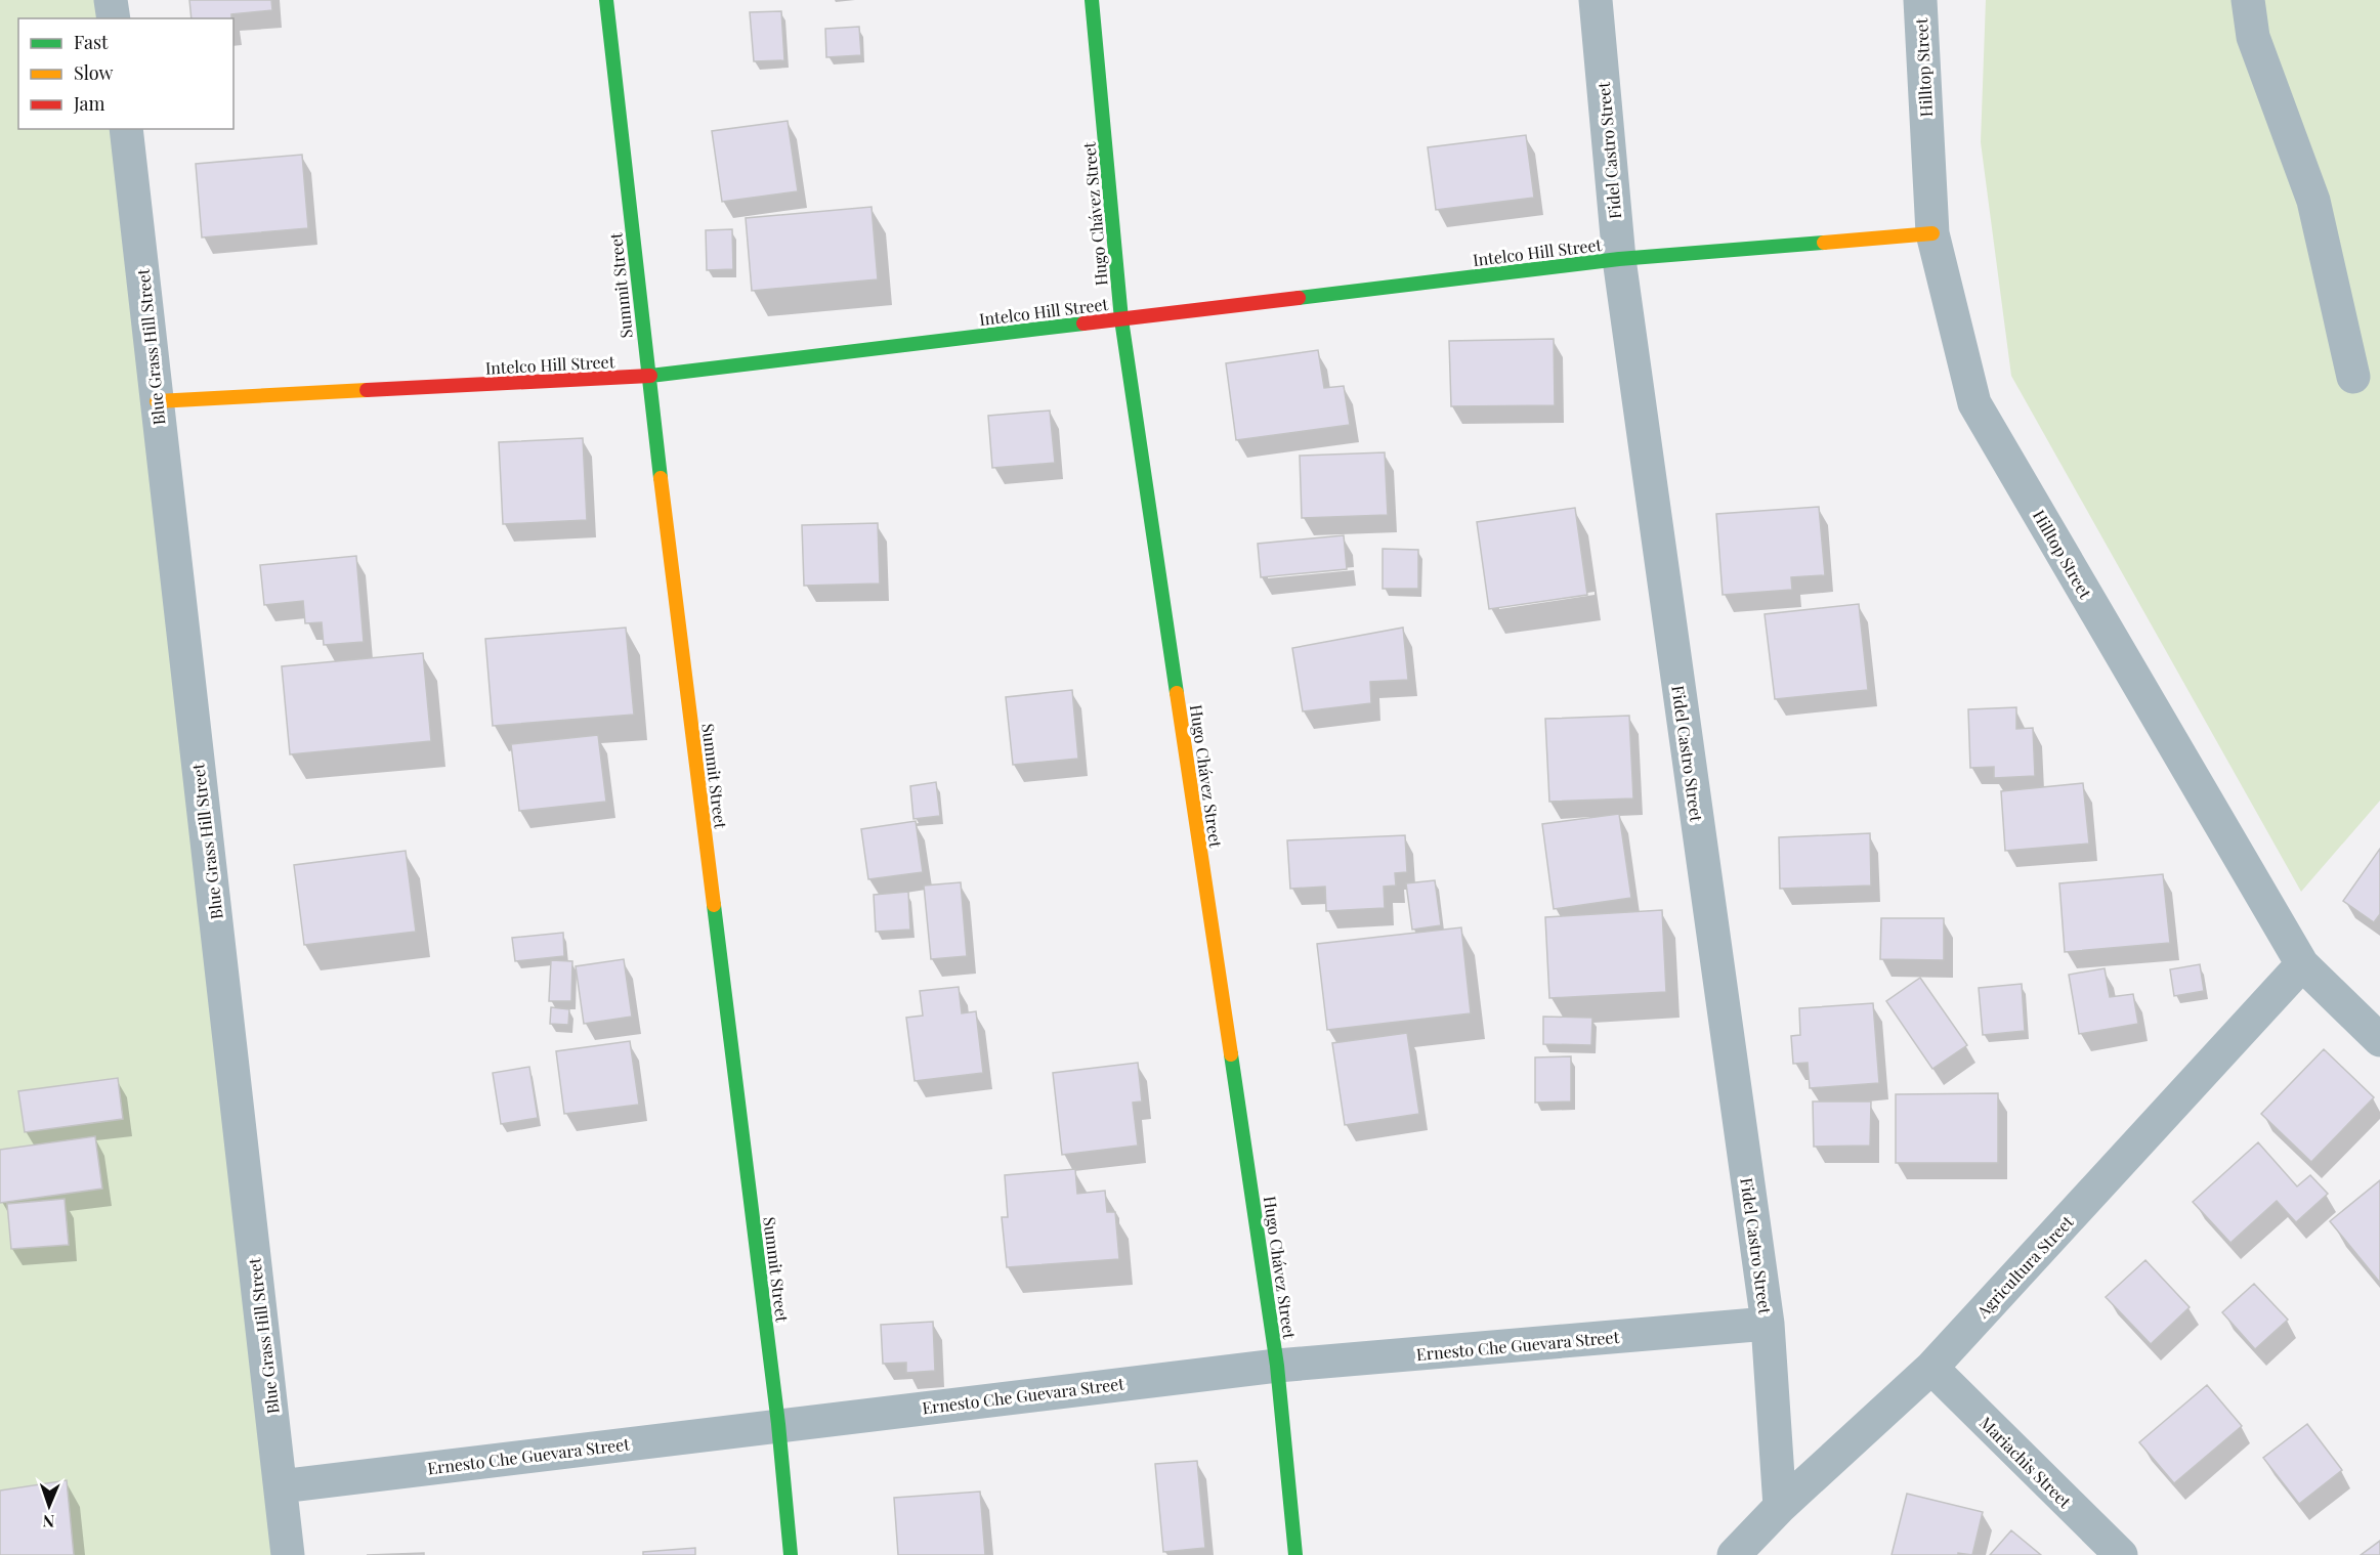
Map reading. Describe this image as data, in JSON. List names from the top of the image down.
{
  "streets": {
    "street": [
      "Hilltop Street",
      "Fidel Castro Street",
      "Hugo Chávez Street",
      "Intelco Hill Street",
      "Summit Street",
      "Blue Grass Hill Street",
      "Agricultura Street",
      "Ernesto Che Guevara Street",
      "Mariachis Street"
    ]
  },
  "crossings": [
    ["Hilltop Street", "Intelco Hill Street"],
    ["Hilltop Street", "Agricultura Street"],
    ["Fidel Castro Street", "Intelco Hill Street"],
    ["Fidel Castro Street", "Agricultura Street"],
    ["Fidel Castro Street", "Ernesto Che Guevara Street"],
    ["Hugo Chávez Street", "Intelco Hill Street"],
    ["Hugo Chávez Street", "Ernesto Che Guevara Street"],
    ["Intelco Hill Street", "Summit Street"],
    ["Intelco Hill Street", "Blue Grass Hill Street"],
    ["Summit Street", "Ernesto Che Guevara Street"],
    ["Blue Grass Hill Street", "Ernesto Che Guevara Street"],
    ["Agricultura Street", "Mariachis Street"]
  ],
  "legend": ["Fast", "Slow", "Jam"],
  "north": "bottom"
}
